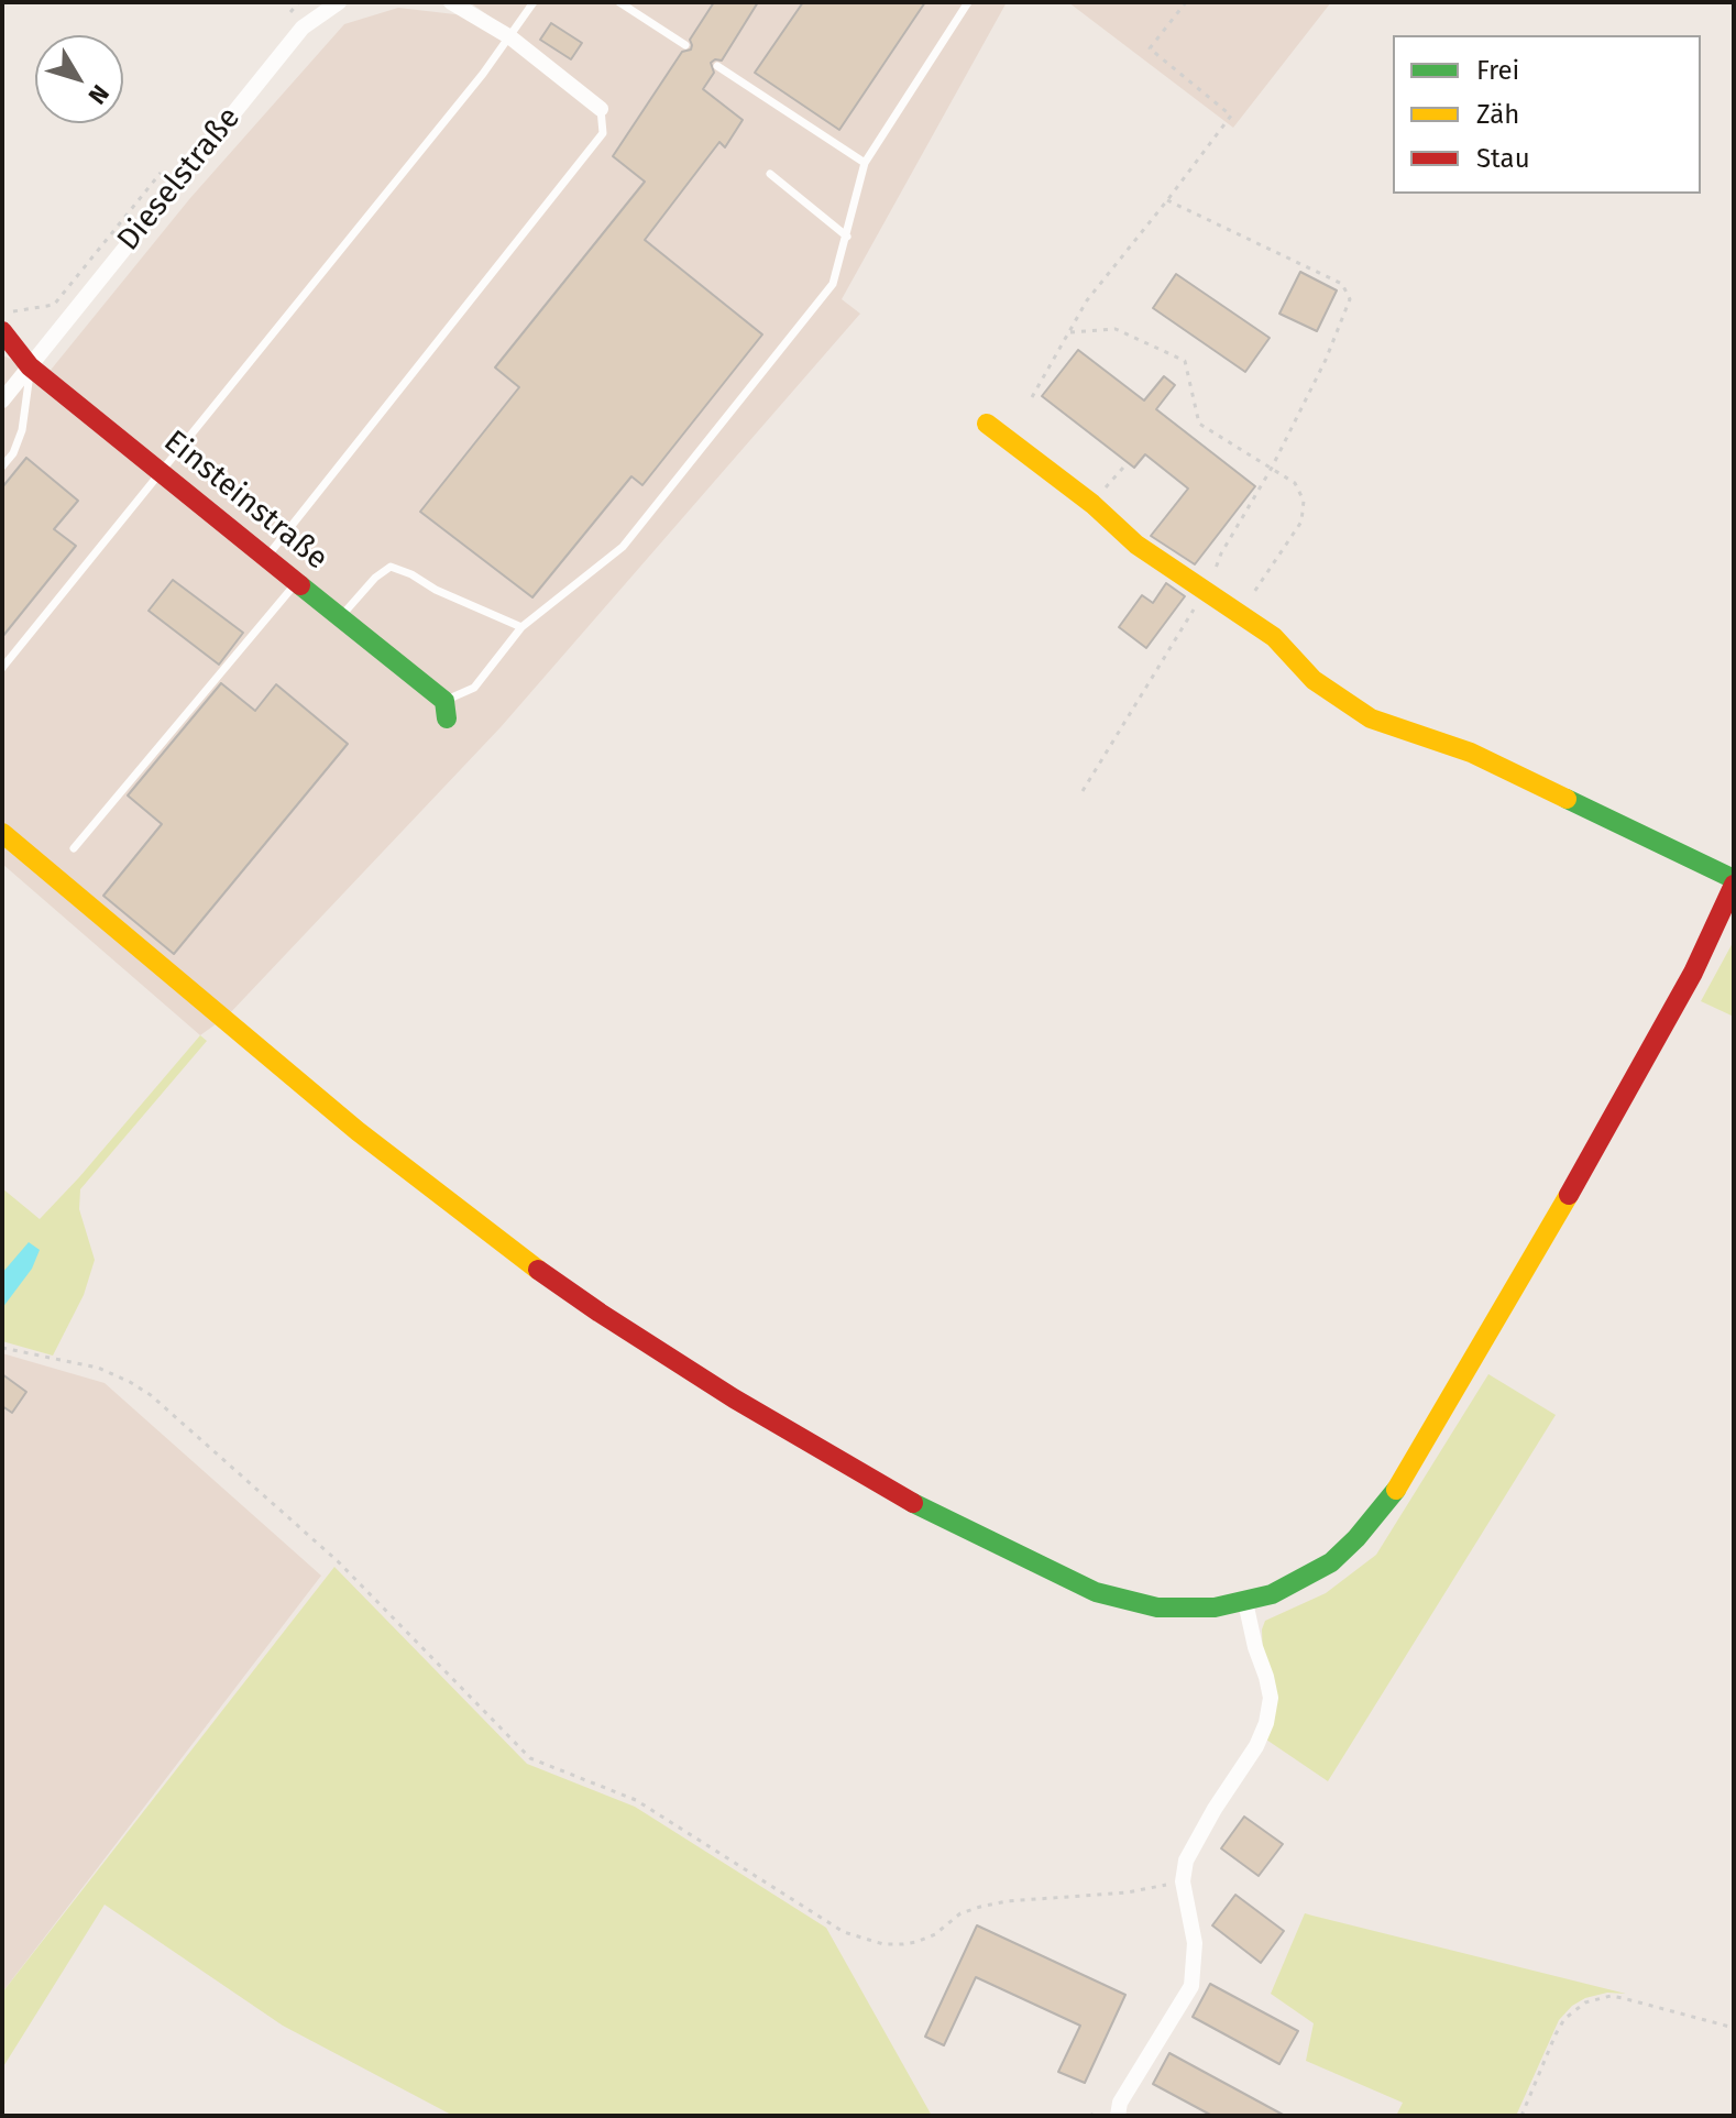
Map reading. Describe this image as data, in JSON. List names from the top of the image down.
{
  "streets": {
    "street": ["Dieselstraße", "Einsteinstraße"]
  },
  "crossings": [
    ["Dieselstraße", "Einsteinstraße"]
  ],
  "legend": ["Frei", "Zäh", "Stau"],
  "north": "bottom right"
}
